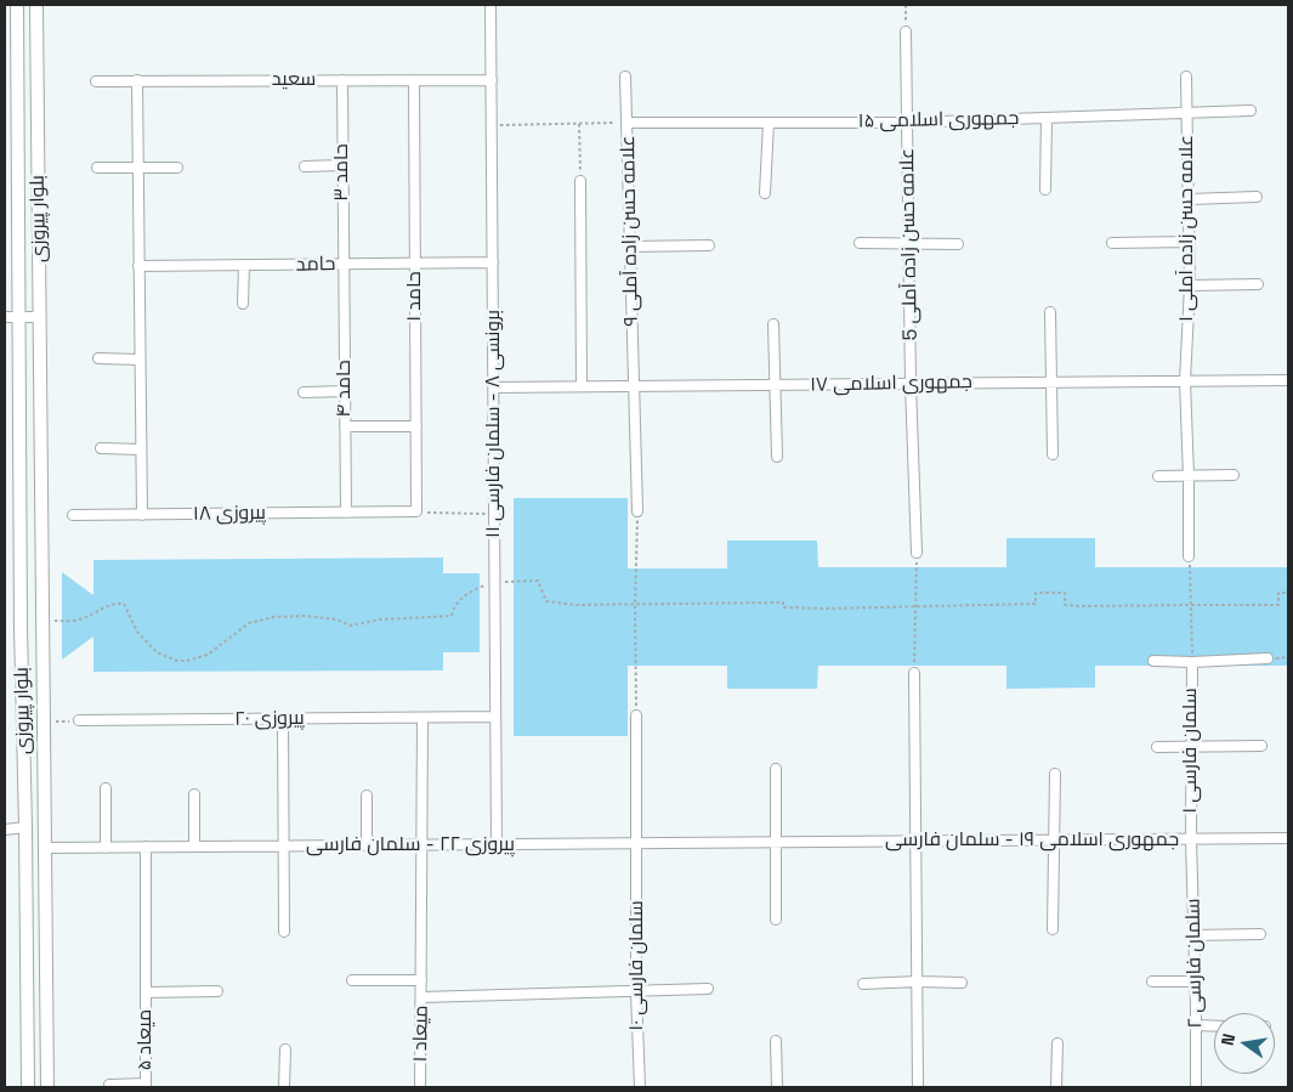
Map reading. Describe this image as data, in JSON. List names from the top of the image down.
{
  "streets": {
    "street": [
      "سعید",
      "جمهوری اسلامی ۱۵",
      "حامد ۳",
      "بلوار پیروزی",
      "علامه حسن زاده آملی ۱",
      "علامه حسن زاده آملی ۹",
      "علامه حسن زاده آملی 5",
      "حامد",
      "حامد ۱",
      "جمهوری اسلامی ۱۷",
      "حامد ۴",
      "برونسی ۸ - سلمان فارسی ۱۱",
      "پیروزی ۱۸",
      "پیروزی ۲۰",
      "سلمان فارسی ۱",
      "جمهوری اسلامی ۱۹ - سلمان فارسی",
      "پیروزی ۲۲ - سلمان فارسی",
      "سلمان فارسی ۲",
      "سلمان فارسی ۱۰",
      "میعاد ۱",
      "میعاد ۵"
    ]
  },
  "crossings": [
    ["سعید", "حامد ۳"],
    ["سعید", "حامد ۱"],
    ["سعید", "برونسی ۸ - سلمان فارسی ۱۱"],
    ["جمهوری اسلامی ۱۵", "علامه حسن زاده آملی ۱"],
    ["جمهوری اسلامی ۱۵", "علامه حسن زاده آملی ۹"],
    ["جمهوری اسلامی ۱۵", "علامه حسن زاده آملی 5"],
    ["حامد ۳", "حامد"],
    ["حامد ۳", "حامد ۴"],
    ["بلوار پیروزی", "پیروزی ۲۲ - سلمان فارسی"],
    ["علامه حسن زاده آملی ۱", "جمهوری اسلامی ۱۷"],
    ["علامه حسن زاده آملی ۹", "جمهوری اسلامی ۱۷"],
    ["علامه حسن زاده آملی 5", "جمهوری اسلامی ۱۷"],
    ["حامد", "حامد ۱"],
    ["حامد", "حامد ۴"],
    ["حامد", "برونسی ۸ - سلمان فارسی ۱۱"],
    ["حامد ۱", "پیروزی ۱۸"],
    ["جمهوری اسلامی ۱۷", "برونسی ۸ - سلمان فارسی ۱۱"],
    ["حامد ۴", "پیروزی ۱۸"],
    ["برونسی ۸ - سلمان فارسی ۱۱", "پیروزی ۲۰"],
    ["برونسی ۸ - سلمان فارسی ۱۱", "پیروزی ۲۲ - سلمان فارسی"],
    ["پیروزی ۲۰", "میعاد ۱"],
    ["سلمان فارسی ۱", "جمهوری اسلامی ۱۹ - سلمان فارسی"],
    ["سلمان فارسی ۱", "سلمان فارسی ۲"],
    ["جمهوری اسلامی ۱۹ - سلمان فارسی", "پیروزی ۲۲ - سلمان فارسی"],
    ["جمهوری اسلامی ۱۹ - سلمان فارسی", "سلمان فارسی ۲"],
    ["پیروزی ۲۲ - سلمان فارسی", "سلمان فارسی ۱۰"],
    ["پیروزی ۲۲ - سلمان فارسی", "میعاد ۱"],
    ["پیروزی ۲۲ - سلمان فارسی", "میعاد ۵"]
  ],
  "north": "left"
}
